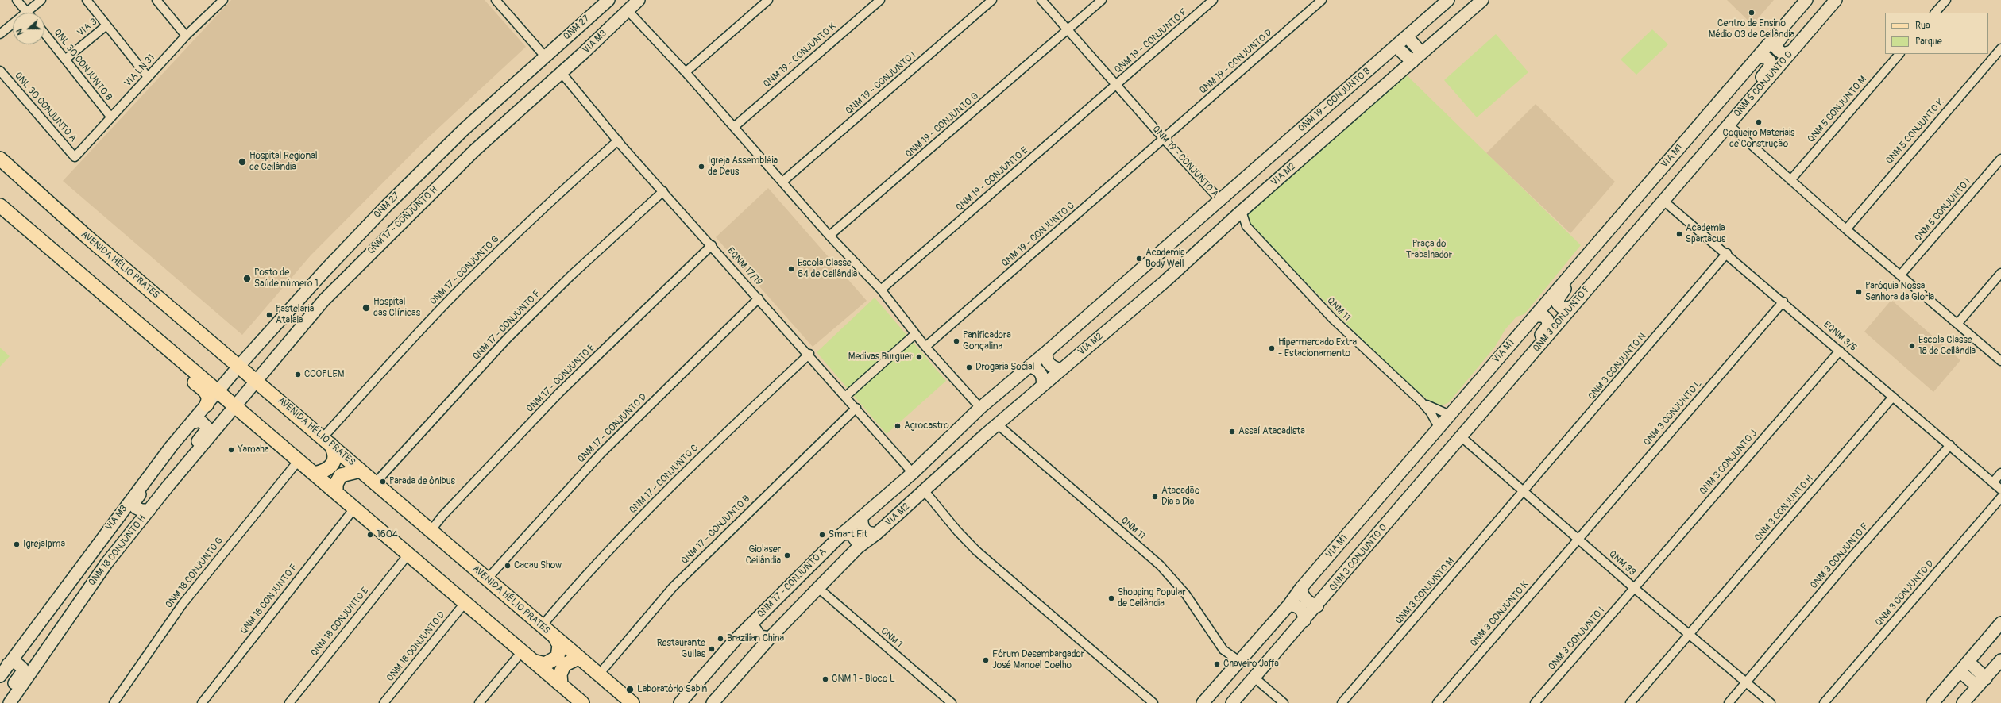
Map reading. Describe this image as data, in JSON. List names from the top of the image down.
{
  "streets": {
    "main road": [
      "QNM 27",
      "VIA M3",
      "QNM 5 CONJUNTO 0",
      "QNM 19 - CONJUNTO B",
      "VIA M1",
      "QNM 19 - CONJUNTO A",
      "VIA M2",
      "QNM 17 - CONJUNTO H",
      "AVENIDA HÉLIO PRATES",
      "QNM 3 CONJUNTO P",
      "QNM 18 CONJUNTO H",
      "QNM 3 CONJUNTO O",
      "QNM 17 - CONJUNTO A"
    ],
    "street": [
      "VIA 3",
      "QNM 19 - CONJUNTO F",
      "QNM 19 - CONJUNTO K",
      "QNM 19 - CONJUNTO D",
      "QNL 30 CONJUNTO B",
      "VIA LN 31",
      "QNM 19 - CONJUNTO I",
      "QNL 30 CONJUNTO A",
      "QNM 5 CONJUNTO M",
      "QNM 19 - CONJUNTO G",
      "QNM 5 CONJUNTO K",
      "QNM 19 - CONJUNTO E",
      "QNM 5 CONJUNTO I",
      "QNM 19 - CONJUNTO C",
      "EQNM 17/19",
      "QNM 17 - CONJUNTO G",
      "QNM 11",
      "QNM 17 - CONJUNTO F",
      "EQNM 3/5",
      "QNM 3 CONJUNTO N",
      "QNM 17 - CONJUNTO E",
      "QNM 3 CONJUNTO L",
      "QNM 17 - CONJUNTO D",
      "QNM 3 CONJUNTO J",
      "QNM 17 - CONJUNTO C",
      "QNM 3 CONJUNTO H",
      "QNM 17 - CONJUNTO B",
      "QNM 3 CONJUNTO F",
      "QNM 33",
      "QNM 18 CONJUNTO G",
      "QNM 3 CONJUNTO M",
      "QNM 3 CONJUNTO D",
      "QNM 18 CONJUNTO F",
      "QNM 3 CONJUNTO K",
      "QNM 18 CONJUNTO E",
      "CNM 1",
      "QNM 3 CONJUNTO I",
      "QNM 18 CONJUNTO D"
    ]
  },
  "crossings": [
    ["VIA 3", "QNL 30 CONJUNTO B"],
    ["QNM 27", "VIA M3"],
    ["QNM 27", "AVENIDA HÉLIO PRATES"],
    ["QNM 19 - CONJUNTO F", "QNM 19 - CONJUNTO A"],
    ["QNM 19 - CONJUNTO F", "QNM 19 - CONJUNTO E"],
    ["VIA M3", "QNM 17 - CONJUNTO H"],
    ["VIA M3", "AVENIDA HÉLIO PRATES"],
    ["VIA M3", "EQNM 17/19"],
    ["QNM 19 - CONJUNTO D", "QNM 19 - CONJUNTO A"],
    ["QNM 19 - CONJUNTO D", "QNM 19 - CONJUNTO C"],
    ["QNL 30 CONJUNTO B", "VIA LN 31"],
    ["VIA LN 31", "QNL 30 CONJUNTO A"],
    ["QNM 19 - CONJUNTO B", "QNM 19 - CONJUNTO A"],
    ["QNM 19 - CONJUNTO G", "QNM 19 - CONJUNTO A"],
    ["VIA M1", "QNM 11"],
    ["QNM 19 - CONJUNTO A", "QNM 19 - CONJUNTO E"],
    ["QNM 19 - CONJUNTO A", "QNM 19 - CONJUNTO C"],
    ["VIA M2", "QNM 11"],
    ["VIA M2", "CNM 1"],
    ["QNM 17 - CONJUNTO H", "AVENIDA HÉLIO PRATES"],
    ["QNM 17 - CONJUNTO H", "EQNM 17/19"],
    ["AVENIDA HÉLIO PRATES", "QNM 17 - CONJUNTO G"],
    ["AVENIDA HÉLIO PRATES", "QNM 17 - CONJUNTO F"],
    ["AVENIDA HÉLIO PRATES", "QNM 17 - CONJUNTO E"],
    ["AVENIDA HÉLIO PRATES", "QNM 17 - CONJUNTO D"],
    ["AVENIDA HÉLIO PRATES", "QNM 17 - CONJUNTO C"],
    ["AVENIDA HÉLIO PRATES", "QNM 17 - CONJUNTO B"],
    ["EQNM 17/19", "QNM 17 - CONJUNTO G"],
    ["EQNM 17/19", "QNM 17 - CONJUNTO F"],
    ["EQNM 17/19", "QNM 17 - CONJUNTO E"],
    ["EQNM 17/19", "QNM 17 - CONJUNTO D"],
    ["EQNM 17/19", "QNM 17 - CONJUNTO C"],
    ["EQNM 17/19", "QNM 17 - CONJUNTO B"],
    ["EQNM 17/19", "QNM 17 - CONJUNTO A"],
    ["QNM 3 CONJUNTO P", "EQNM 3/5"],
    ["QNM 3 CONJUNTO P", "QNM 3 CONJUNTO O"],
    ["QNM 3 CONJUNTO P", "QNM 33"],
    ["EQNM 3/5", "QNM 3 CONJUNTO N"],
    ["EQNM 3/5", "QNM 3 CONJUNTO L"],
    ["EQNM 3/5", "QNM 3 CONJUNTO J"],
    ["EQNM 3/5", "QNM 3 CONJUNTO H"],
    ["EQNM 3/5", "QNM 3 CONJUNTO F"],
    ["QNM 3 CONJUNTO N", "QNM 33"],
    ["QNM 3 CONJUNTO N", "QNM 3 CONJUNTO M"],
    ["QNM 3 CONJUNTO L", "QNM 33"],
    ["QNM 3 CONJUNTO L", "QNM 3 CONJUNTO K"],
    ["QNM 3 CONJUNTO J", "QNM 33"],
    ["QNM 3 CONJUNTO J", "QNM 3 CONJUNTO I"],
    ["QNM 3 CONJUNTO H", "QNM 33"],
    ["QNM 3 CONJUNTO F", "QNM 33"],
    ["QNM 3 CONJUNTO O", "QNM 33"],
    ["QNM 33", "QNM 3 CONJUNTO M"],
    ["QNM 33", "QNM 3 CONJUNTO K"],
    ["QNM 33", "QNM 3 CONJUNTO I"]
  ],
  "parks": ["Praça do Trabalhador"],
  "places": [
    "Centro de Ensino Médio 03 de Ceilândia",
    "Coqueiro Materiais de Construção",
    "Hospital Regional de Ceilândia",
    "Igreja Assembléia de Deus",
    "Academia Spartacus",
    "Academia Body Well",
    "Escola Classe 64 de Ceilândia",
    "Posto de Saúde número 1",
    "Paróquia Nossa Senhora da Gloria",
    "Hospital das Clínicas",
    "Pastelaria Atalaia",
    "Panificadora Gonçalina",
    "Escola Classe 18 de Ceilândia",
    "Hipermercado Extra - Estacionamento",
    "Medivas Burguer",
    "Drogaria Social",
    "COOPLEM",
    "Agrocastro",
    "Assaí Atacadista",
    "Yamaha",
    "Parada de ônibus",
    "Atacadão Dia a Dia",
    "1604",
    "Smart Fit",
    "IgrejaIpma",
    "Giolaser Ceilândia",
    "Cacau Show",
    "Shopping Popular de Ceilândia",
    "Brazilian China",
    "Restaurante Gullas",
    "Fórum Desembargador José Manoel Coelho",
    "Chaveiro Jaffa",
    "CNM 1 - Bloco L",
    "Laboratório Sabin"
  ],
  "legend": ["Rua", "Parque"],
  "north": "left"
}
